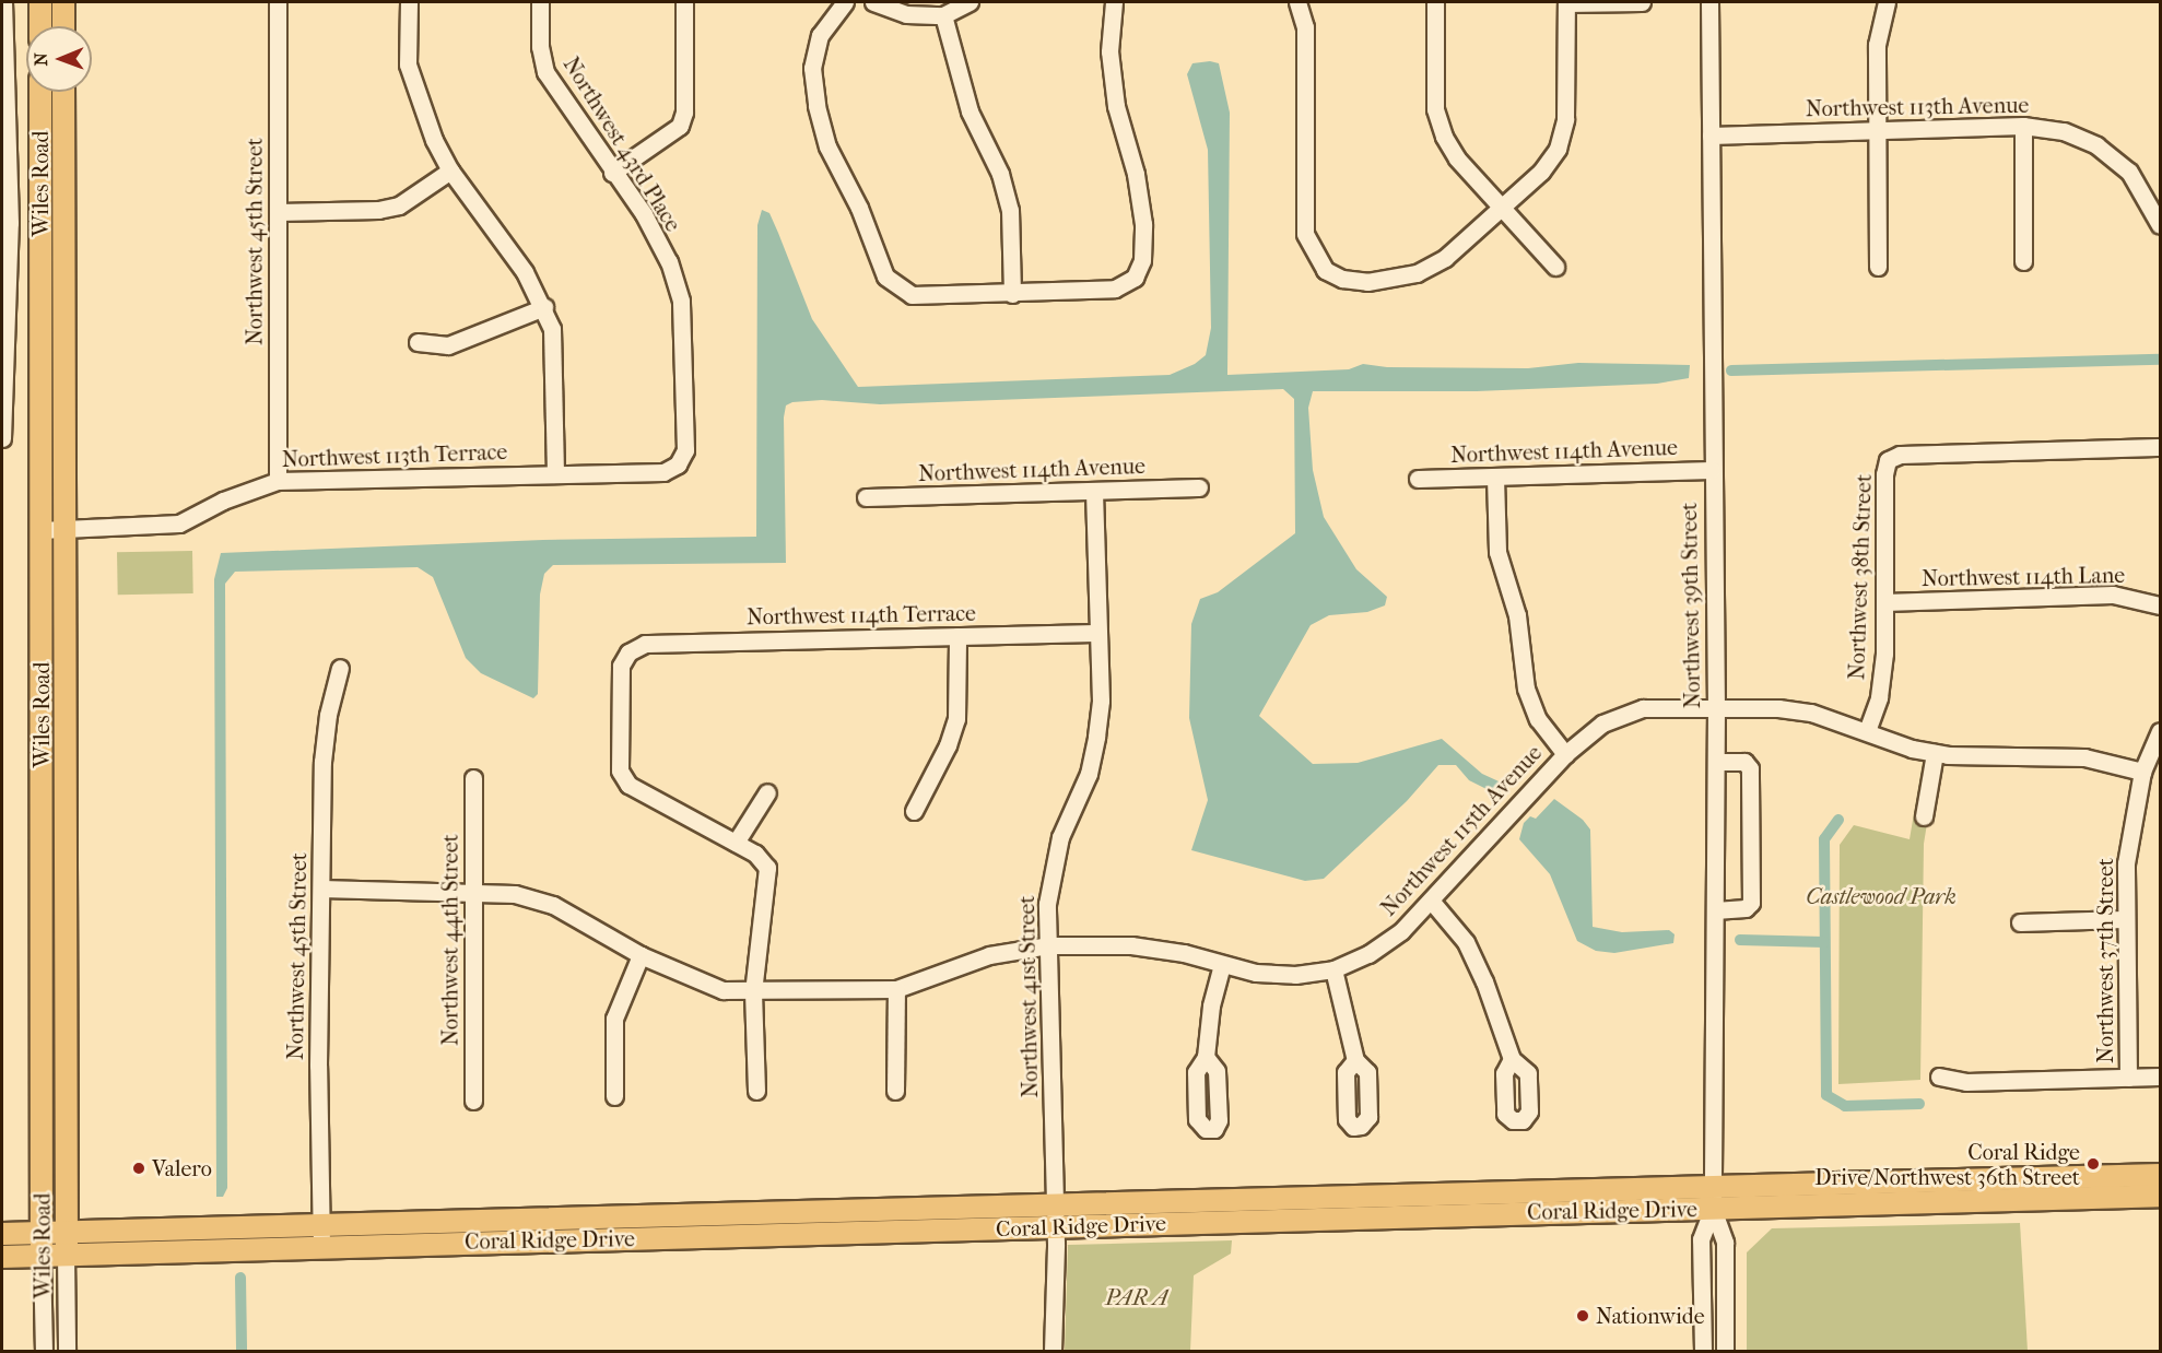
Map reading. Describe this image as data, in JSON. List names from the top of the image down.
{
  "streets": {
    "main road": ["Wiles Road", "Coral Ridge Drive"],
    "street": [
      "Northwest 113th Avenue",
      "Northwest 43rd Place",
      "Northwest 45th Street",
      "Northwest 114th Avenue",
      "Northwest 113th Terrace",
      "Northwest 38th Street",
      "Northwest 114th Lane",
      "Northwest 39th Street",
      "Northwest 114th Terrace",
      "Northwest 115th Avenue",
      "Northwest 44th Street",
      "Northwest 37th Street",
      "Northwest 41st Street"
    ]
  },
  "crossings": [
    ["Northwest 113th Avenue", "Northwest 39th Street"],
    ["Northwest 43rd Place", "Northwest 113th Terrace"],
    ["Wiles Road", "Northwest 113th Terrace"],
    ["Wiles Road", "Coral Ridge Drive"],
    ["Northwest 45th Street", "Northwest 113th Terrace"],
    ["Northwest 45th Street", "Northwest 115th Avenue"],
    ["Northwest 45th Street", "Coral Ridge Drive"],
    ["Northwest 114th Avenue", "Northwest 39th Street"],
    ["Northwest 114th Avenue", "Northwest 41st Street"],
    ["Northwest 38th Street", "Northwest 114th Lane"],
    ["Northwest 38th Street", "Northwest 115th Avenue"],
    ["Northwest 39th Street", "Northwest 115th Avenue"],
    ["Northwest 39th Street", "Coral Ridge Drive"],
    ["Northwest 114th Terrace", "Northwest 41st Street"],
    ["Northwest 115th Avenue", "Northwest 44th Street"],
    ["Northwest 115th Avenue", "Northwest 37th Street"],
    ["Northwest 115th Avenue", "Northwest 41st Street"],
    ["Northwest 41st Street", "Coral Ridge Drive"]
  ],
  "parks": ["Castlewood Park", "PAR A"],
  "places": ["Coral Ridge Drive/Northwest 36th Street", "Valero", "Nationwide"],
  "north": "left"
}
